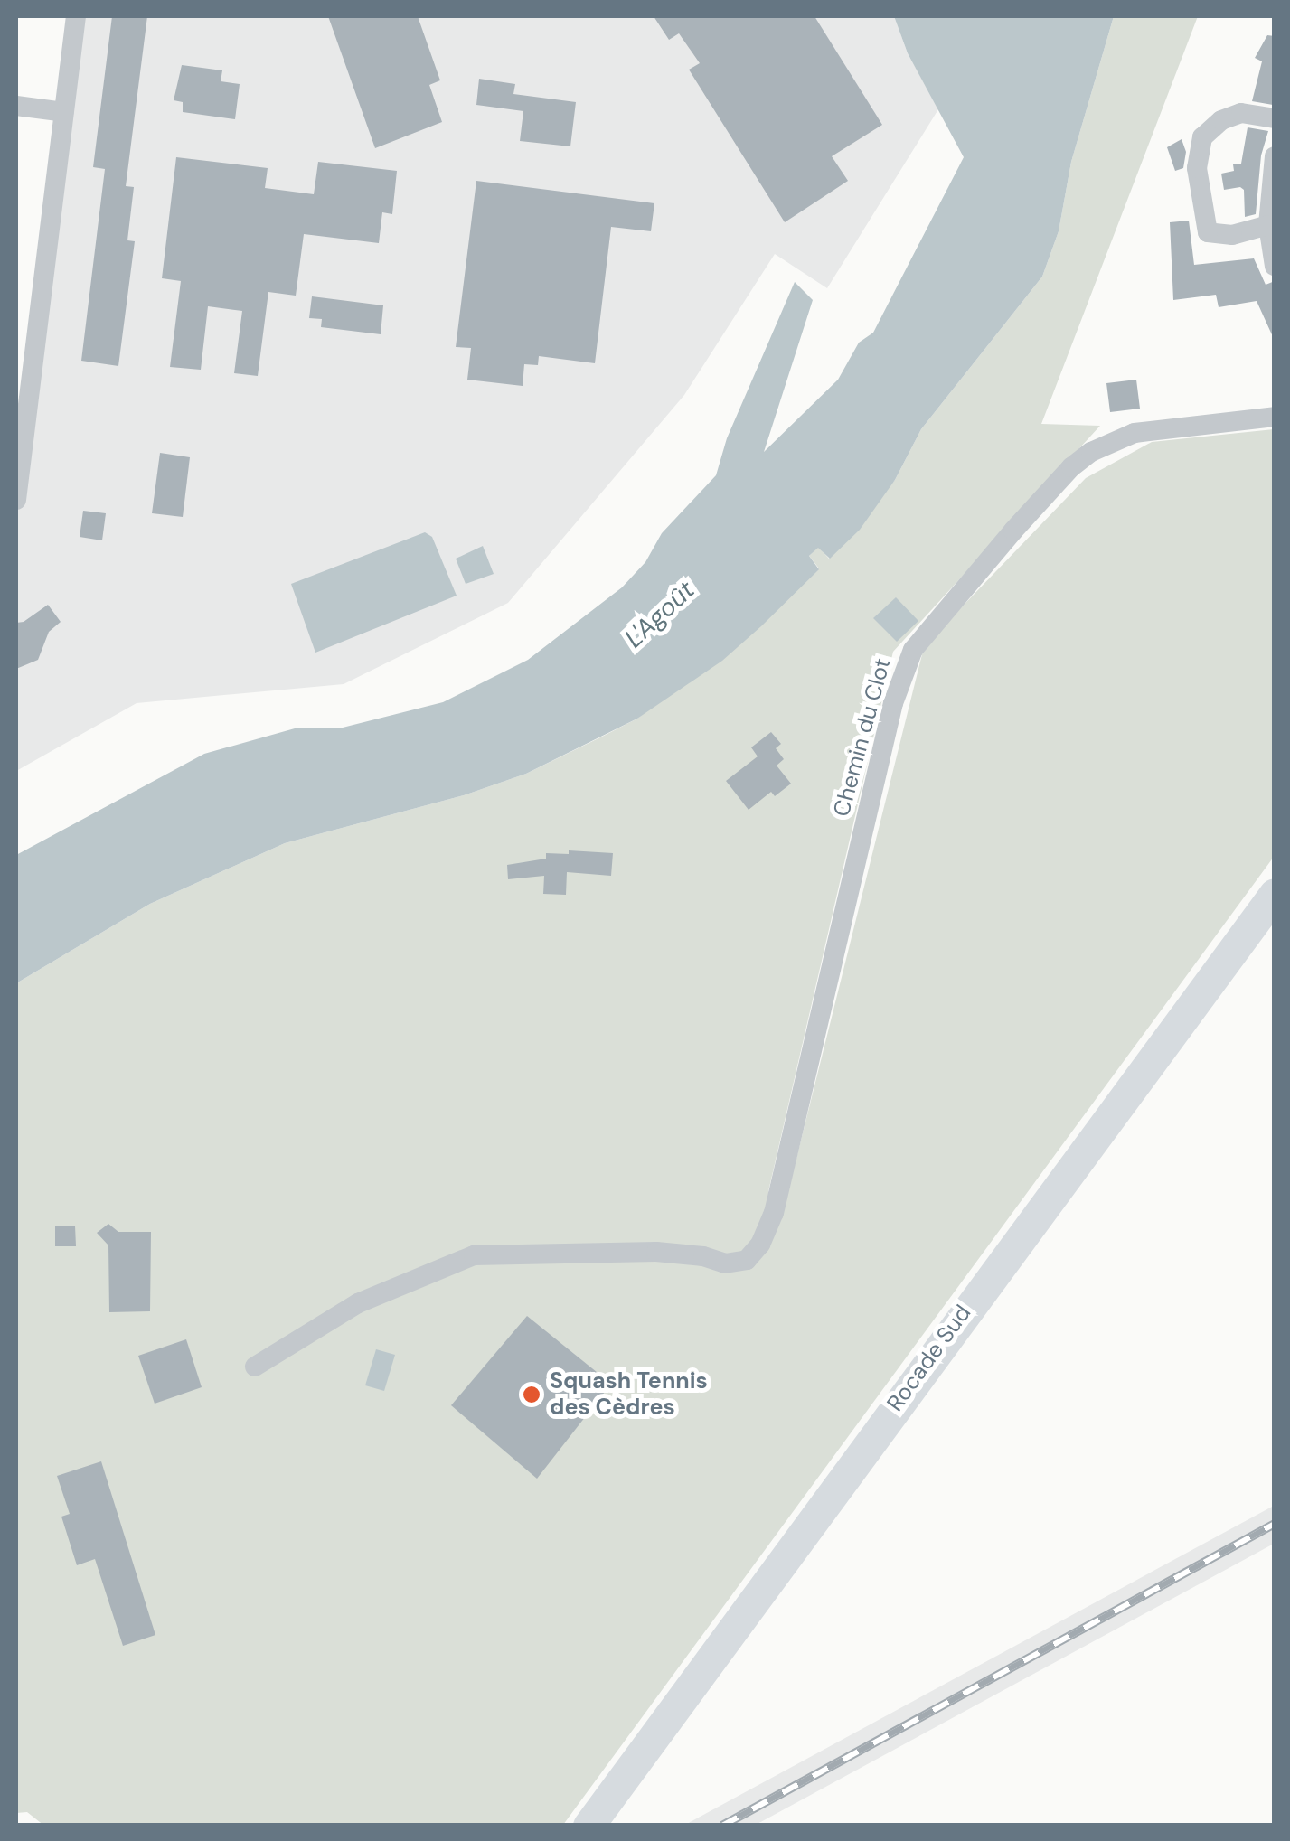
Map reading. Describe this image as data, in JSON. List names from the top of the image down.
{
  "streets": {
    "main road": ["Rocade Sud"],
    "street": ["Chemin du Clot"]
  },
  "water": ["L'Agoût"],
  "places": ["Squash Tennis des Cèdres"]
}
